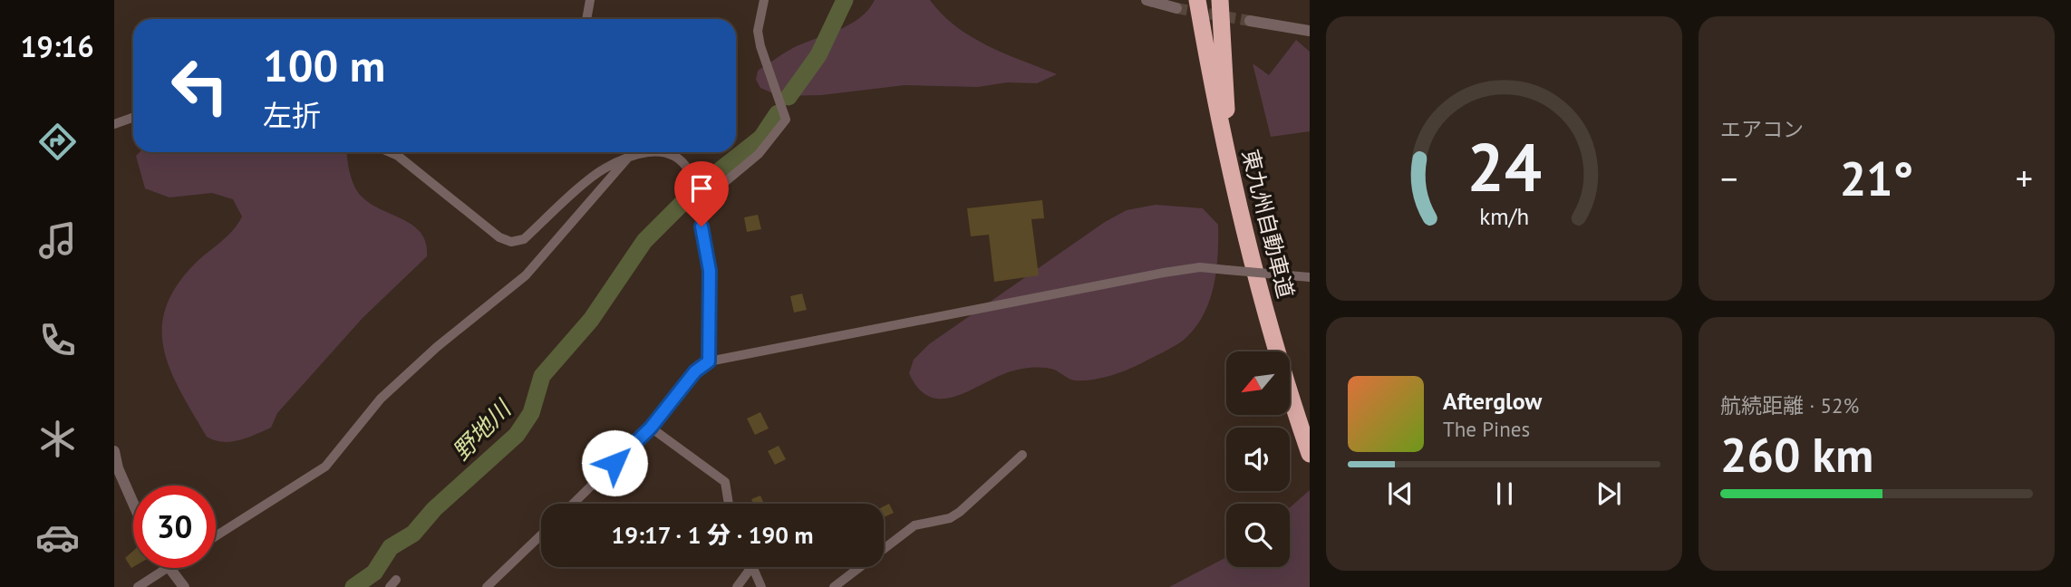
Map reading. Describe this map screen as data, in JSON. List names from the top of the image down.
{
  "streets": {
    "highway": ["東九州自動車道"]
  },
  "water": ["野地川"],
  "north": "bottom left",
  "page": {
    "tabs": "19:16",
    "tile": [
      "エアコン",
      ["航続距離 · 52%", "260 km"]
    ],
    "turn": ["100 m", "左折"],
    "heat": ["−", "21°", "+"],
    "song": ["Afterglow", "The Pines"],
    "limit": "30",
    "trip": "19:17 · 1 分 · 190 m",
    "gauge": ["24", "km/h"]
  }
}
